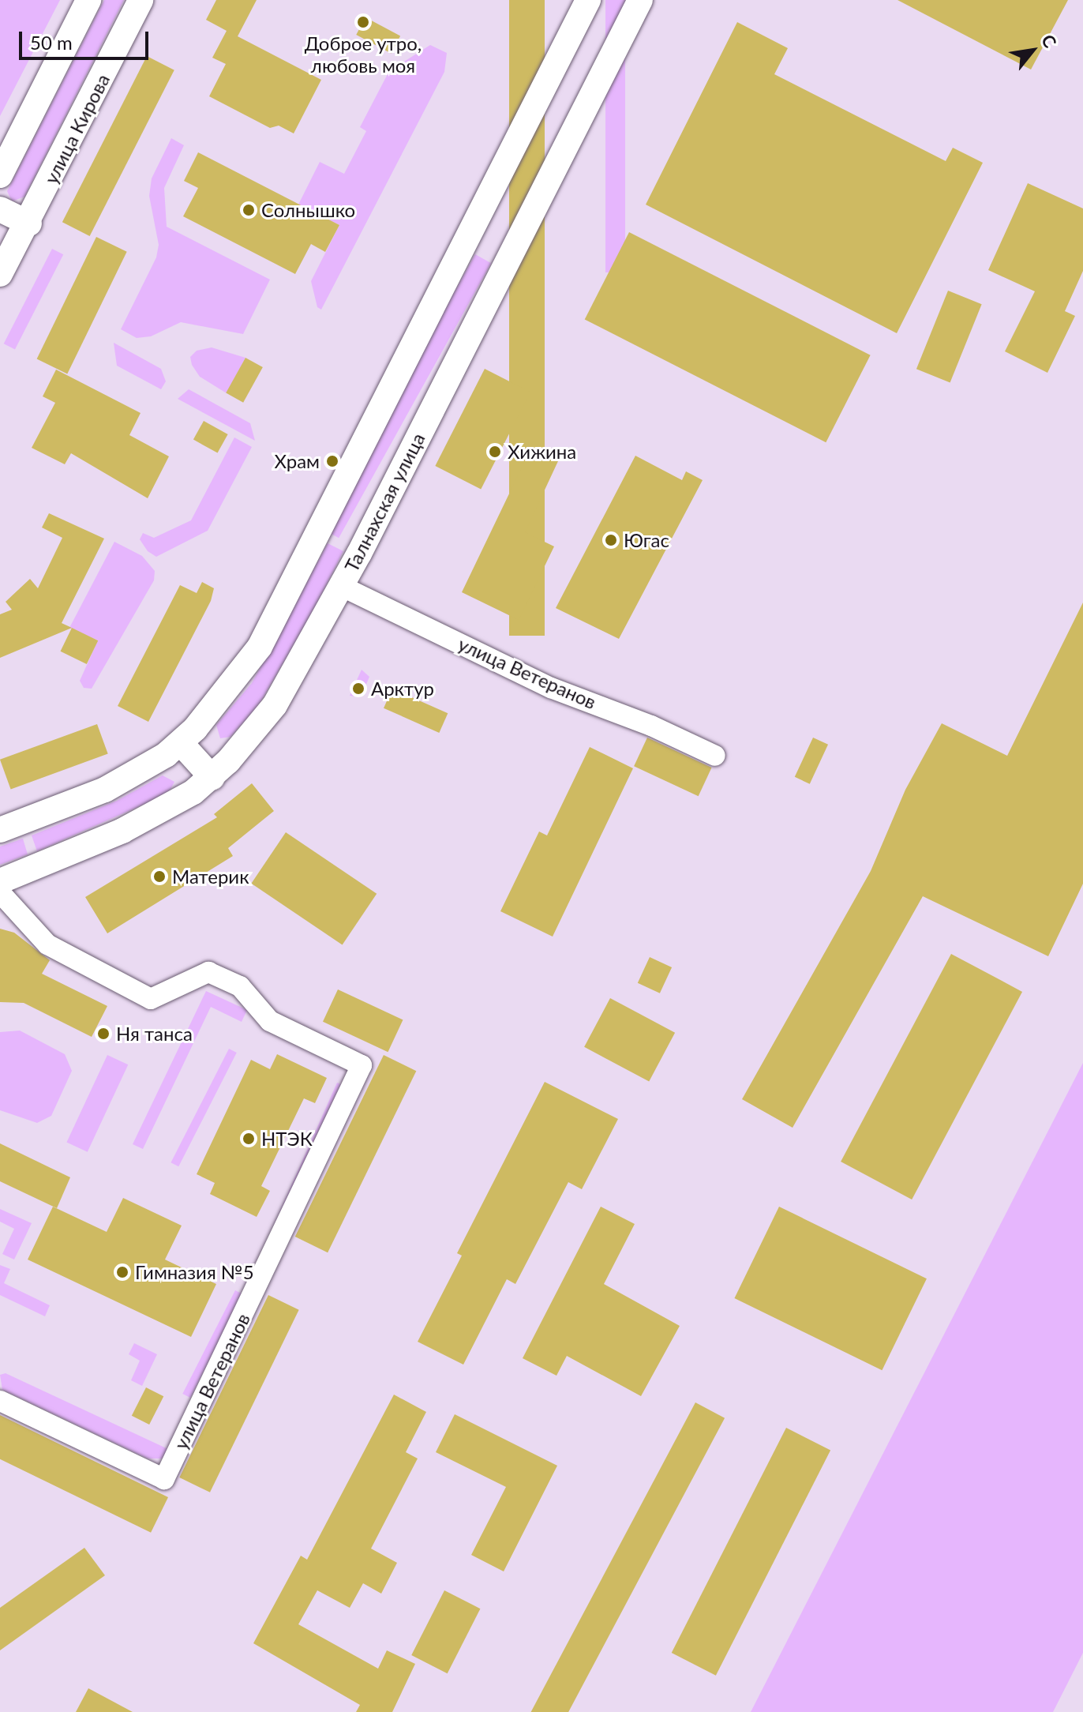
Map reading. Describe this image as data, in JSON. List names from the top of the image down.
{
  "streets": {
    "street": ["улица Кирова", "Талнахская улица", "улица Ветеранов"]
  },
  "crossings": [
    ["Талнахская улица", "улица Ветеранов"]
  ],
  "places": [
    "Доброе утро, любовь моя",
    "Солнышко",
    "Хижина",
    "Храм",
    "Югас",
    "Арктур",
    "Материк",
    "Ня танса",
    "НТЭК",
    "Гимназия №5"
  ],
  "scale_bar": "50 m",
  "north": "top right"
}
